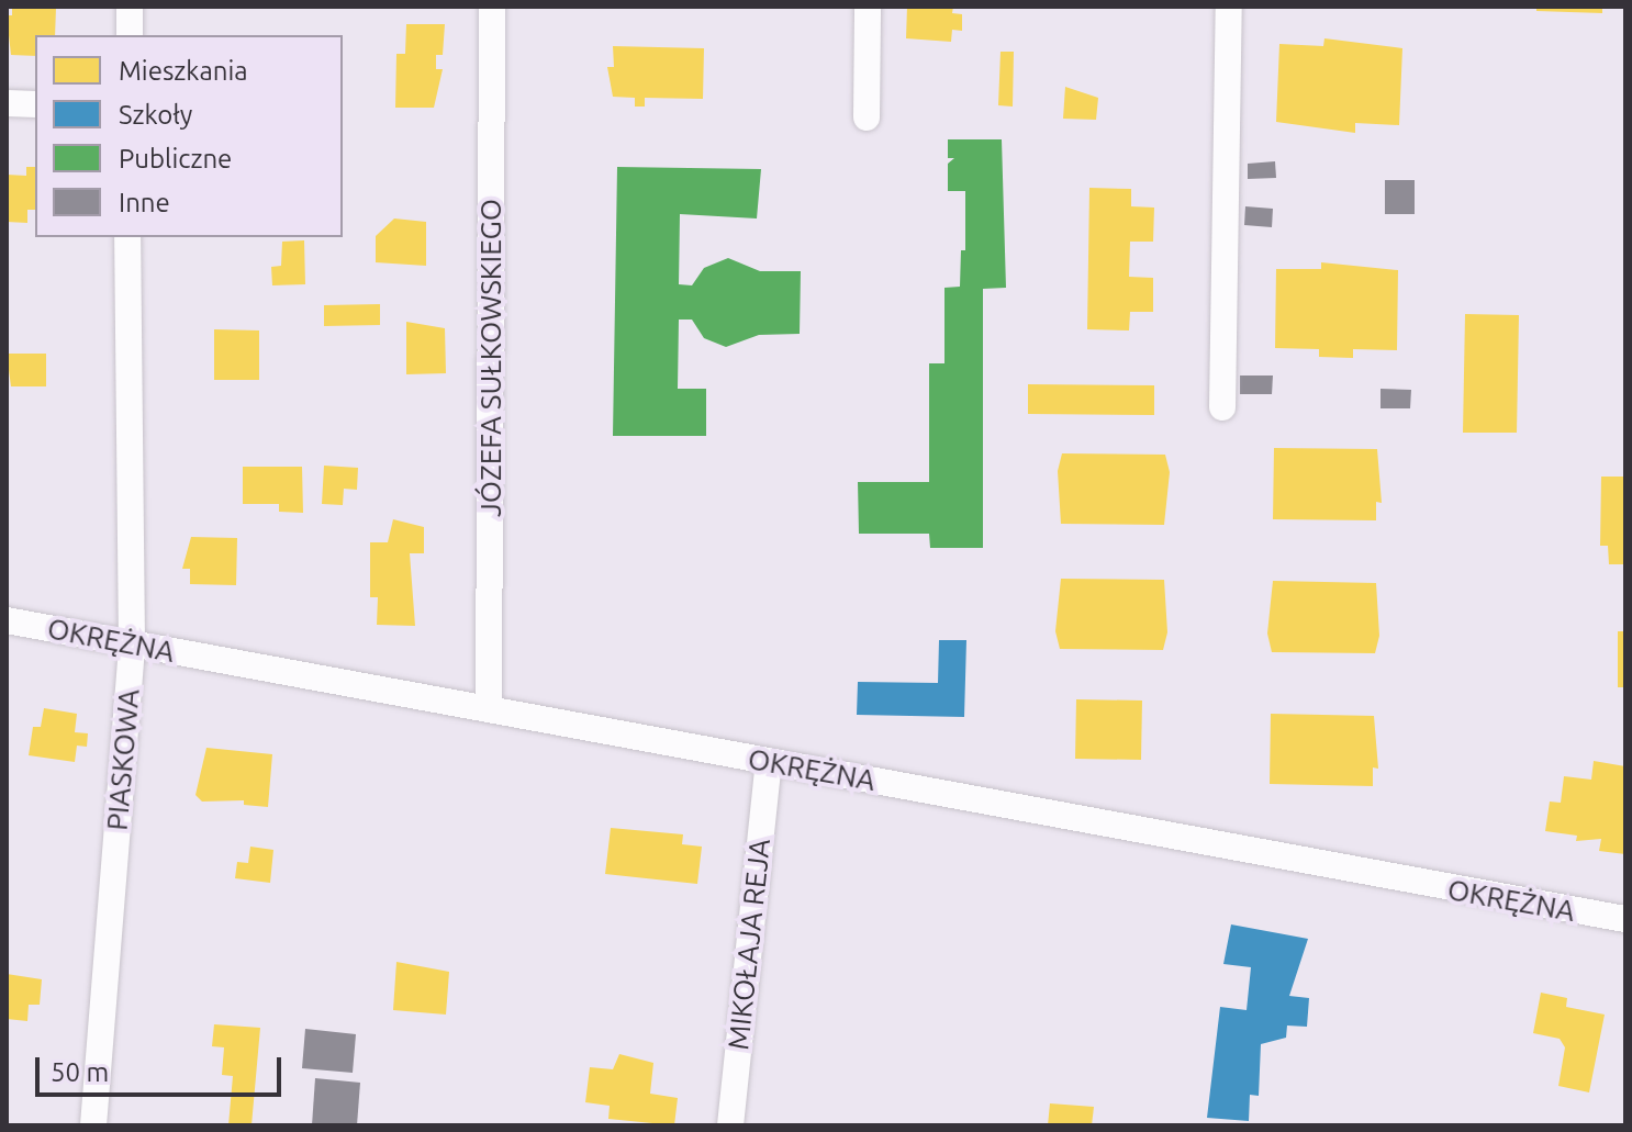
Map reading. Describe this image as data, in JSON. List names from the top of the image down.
{
  "streets": {
    "street": [
      "JÓZEFA SUŁKOWSKIEGO",
      "OKRĘŻNA",
      "PIASKOWA",
      "MIKOŁAJA REJA"
    ]
  },
  "crossings": [
    ["JÓZEFA SUŁKOWSKIEGO", "OKRĘŻNA"],
    ["OKRĘŻNA", "PIASKOWA"],
    ["OKRĘŻNA", "MIKOŁAJA REJA"]
  ],
  "legend": [
    "Mieszkania",
    "Szkoły",
    "Publiczne",
    "Inne"
  ],
  "scale_bar": "50 m"
}
